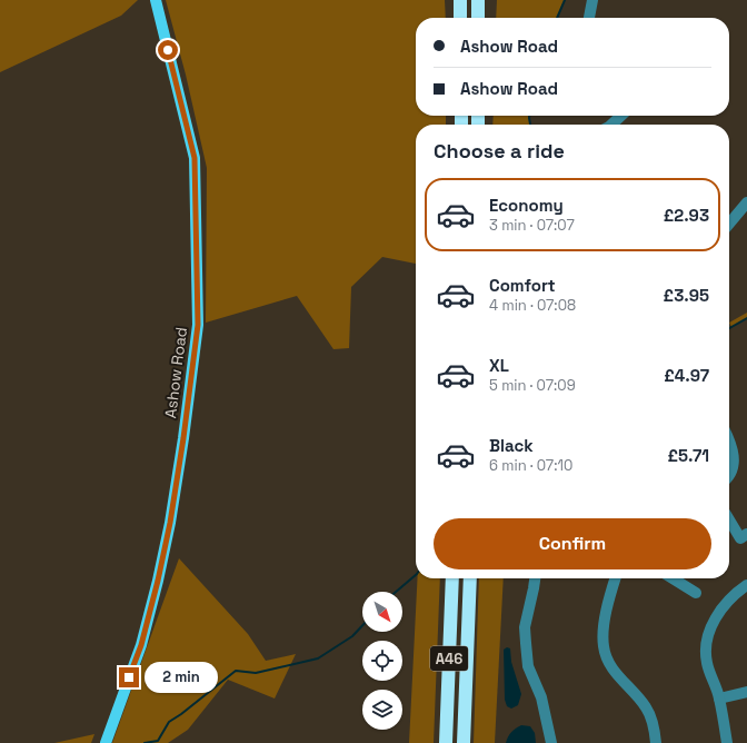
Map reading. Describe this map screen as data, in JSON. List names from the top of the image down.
{
  "streets": {
    "highway": ["A46"],
    "main road": ["Ashow Road"]
  },
  "north": "bottom right",
  "page": {
    "banner": ["Ashow Road", "Ashow Road"],
    "heading": "Choose a ride",
    "list": [
      {
        "name": "Economy",
        "note": "3 min · 07:07",
        "value": "£2.93"
      },
      {
        "name": "Comfort",
        "note": "4 min · 07:08",
        "value": "£3.95"
      },
      {
        "name": "XL",
        "note": "5 min · 07:09",
        "value": "£4.97"
      },
      {
        "name": "Black",
        "note": "6 min · 07:10",
        "value": "£5.71"
      }
    ],
    "buttons": "Confirm",
    "bubble": "2 min"
  }
}
